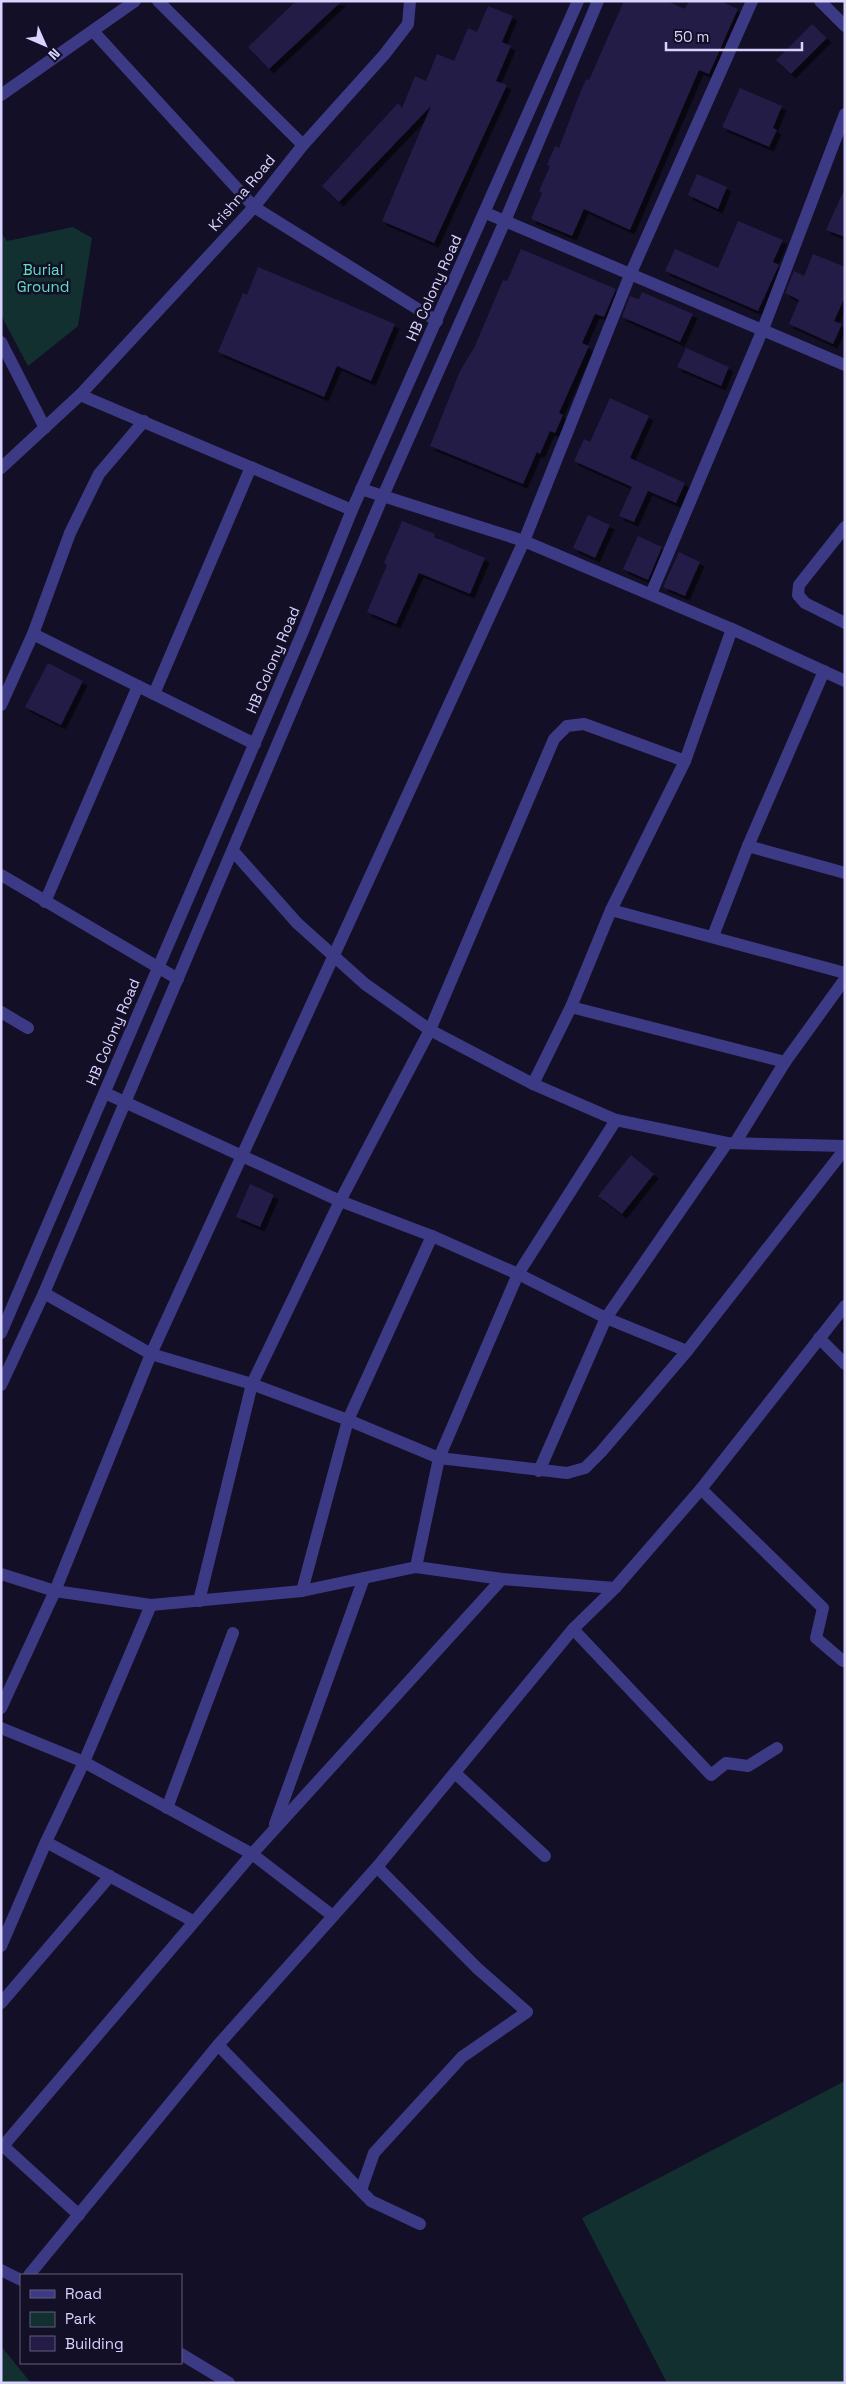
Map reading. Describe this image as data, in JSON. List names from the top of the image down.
{
  "streets": {
    "street": ["Krishna Road", "HB Colony Road"]
  },
  "parks": ["Burial Ground"],
  "legend": ["Road", "Park", "Building"],
  "scale_bar": "50 m",
  "north": "bottom right"
}
